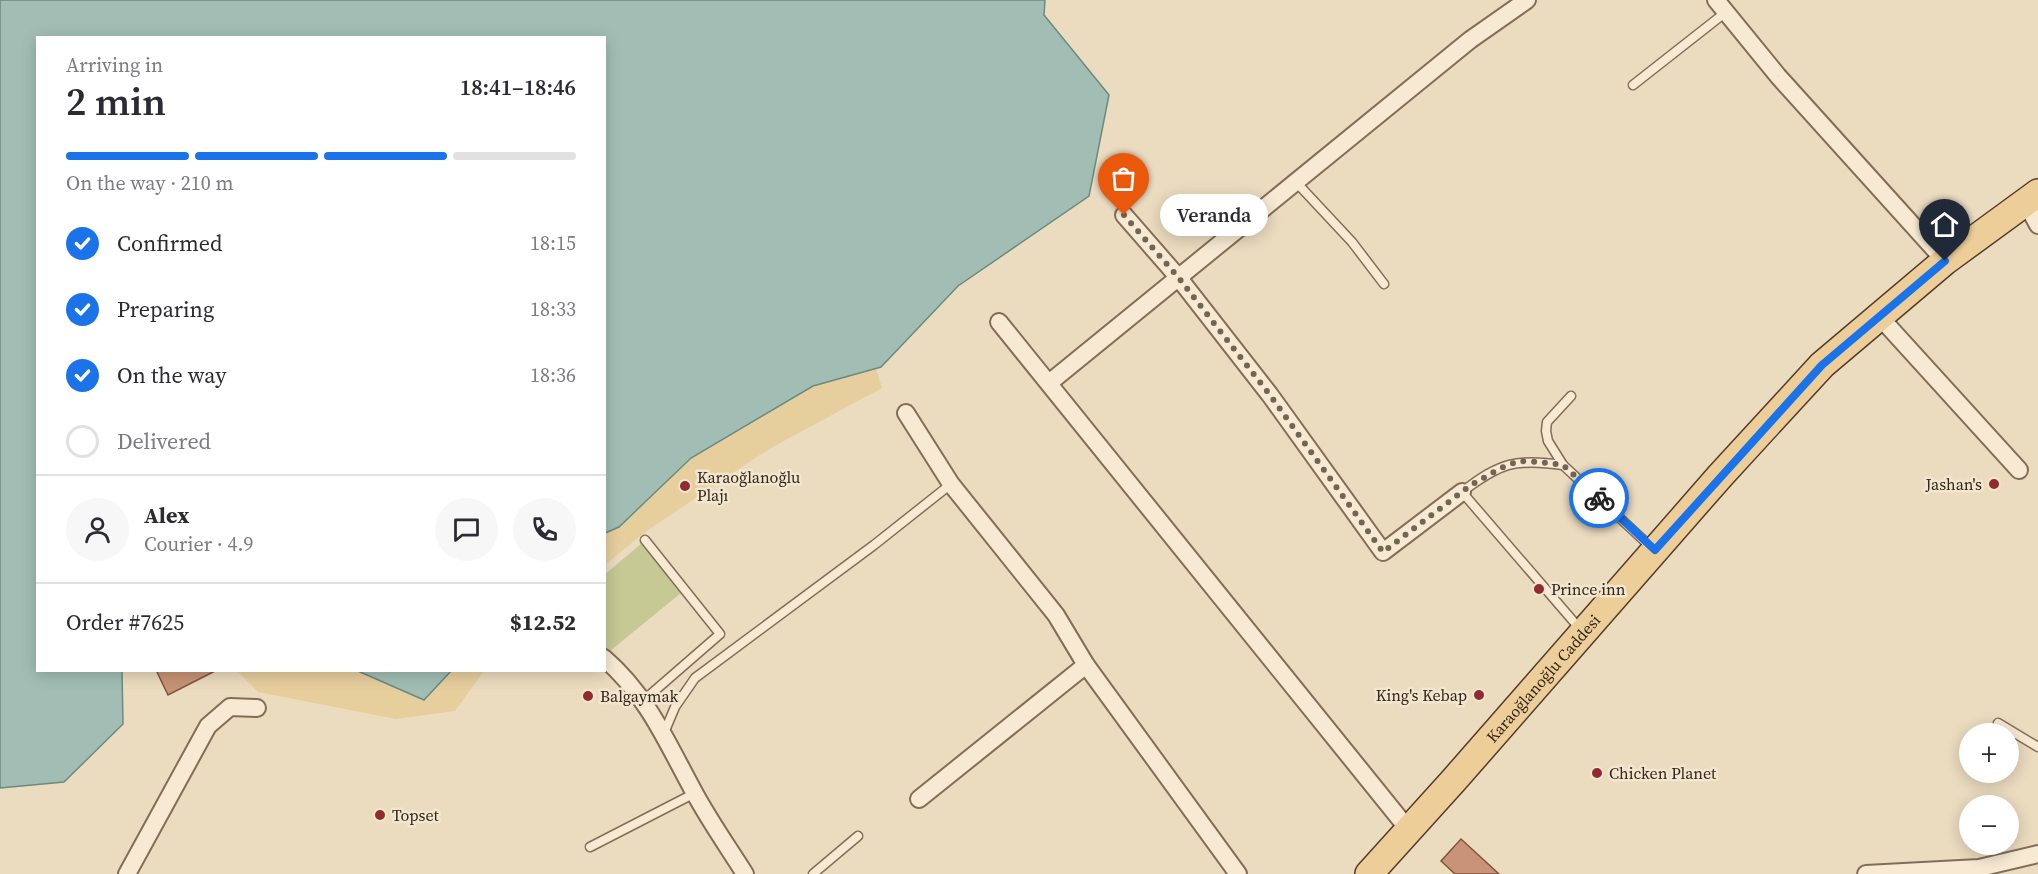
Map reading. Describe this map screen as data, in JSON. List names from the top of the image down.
{
  "streets": {
    "main road": ["Karaoğlanoğlu Caddesi"]
  },
  "places": [
    "Veranda",
    "Jashan's",
    "Karaoğlanoğlu Plajı",
    "Prince inn",
    "King's Kebap",
    "Balgaymak",
    "Chicken Planet",
    "Topset"
  ],
  "page": {
    "heading": ["2 min", "Arriving in", "18:41–18:46"],
    "panel": [
      "Alex",
      "Courier · 4.9",
      "Order #7625",
      "$12.52"
    ],
    "bar": "On the way · 210 m",
    "bubble": "Veranda",
    "list": [
      ["Confirmed", "18:15"],
      ["Preparing", "18:33"],
      ["On the way", "18:36"],
      "Delivered"
    ],
    "map_buttons": ["+", "−"]
  }
}
